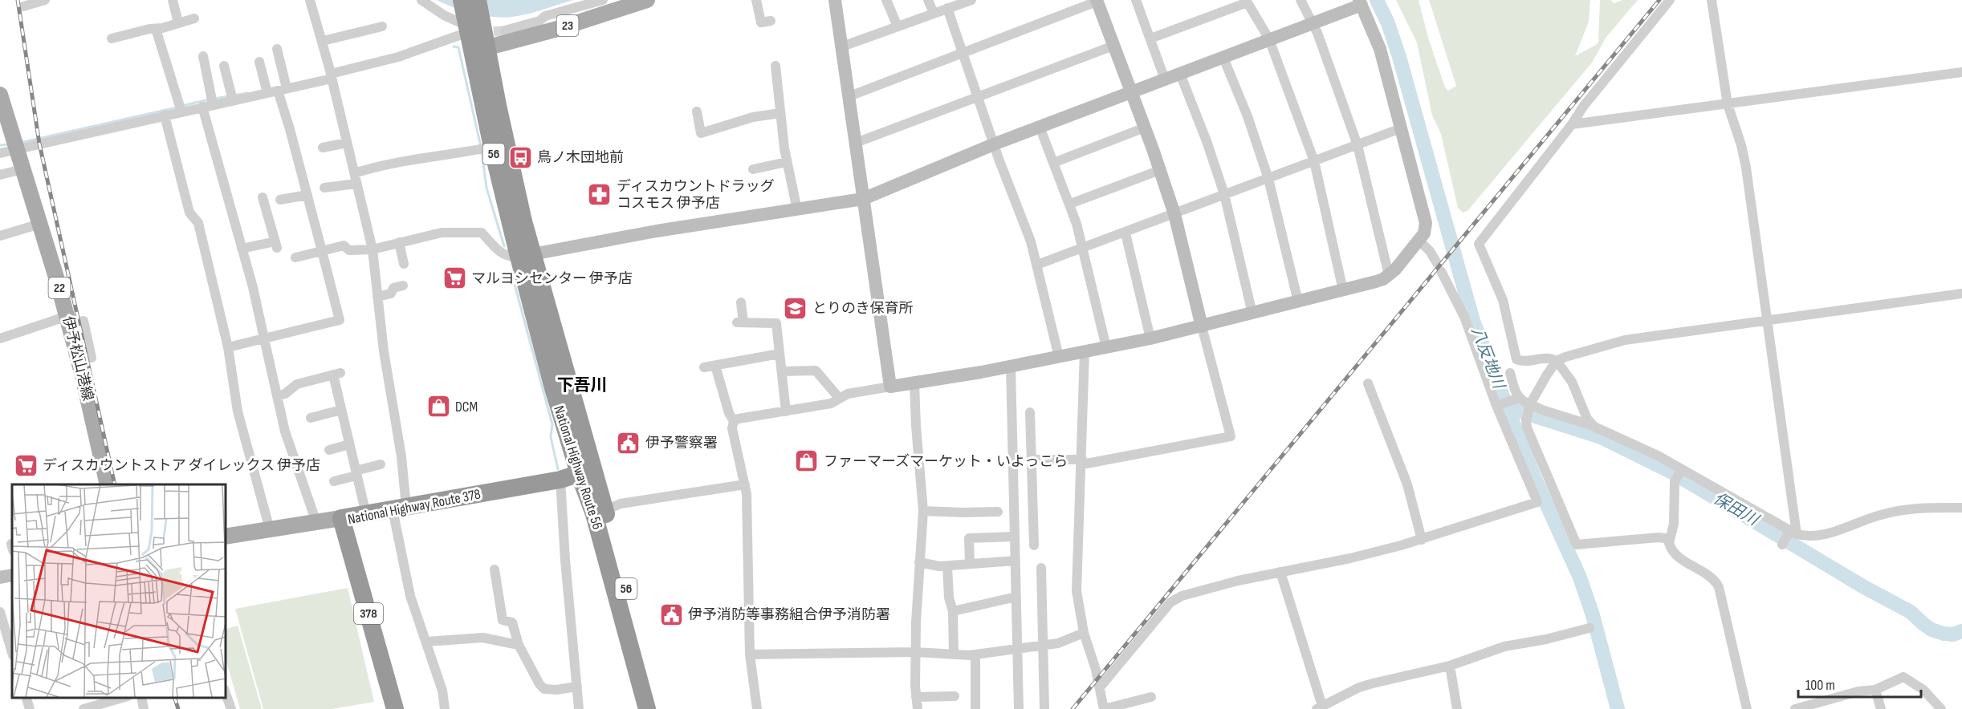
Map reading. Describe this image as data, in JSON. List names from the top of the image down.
{
  "streets": {
    "highway": [
      "56",
      "National Highway Route 56",
      "National Highway Route 378",
      "378"
    ],
    "main road": ["23", "22", "伊予松山港線"]
  },
  "crossings": [
    ["23", "National Highway Route 56"],
    ["National Highway Route 56", "National Highway Route 378"]
  ],
  "districts": ["下吾川"],
  "water": ["八反地川", "保田川"],
  "places": {
    "bus stop": ["鳥ノ木団地前"],
    "pharmacy": ["ディスカウントドラッグ コスモス 伊予店"],
    "supermarket": ["マルヨシセンター 伊予店", "ディスカウントストア ダイレックス 伊予店"],
    "school or university": ["とりのき保育所"],
    "shop": ["DCM", "ファーマーズマーケット・いよっこら"],
    "public building": ["伊予警察署", "伊予消防等事務組合伊予消防署"]
  },
  "scale_bar": "100 m"
}
